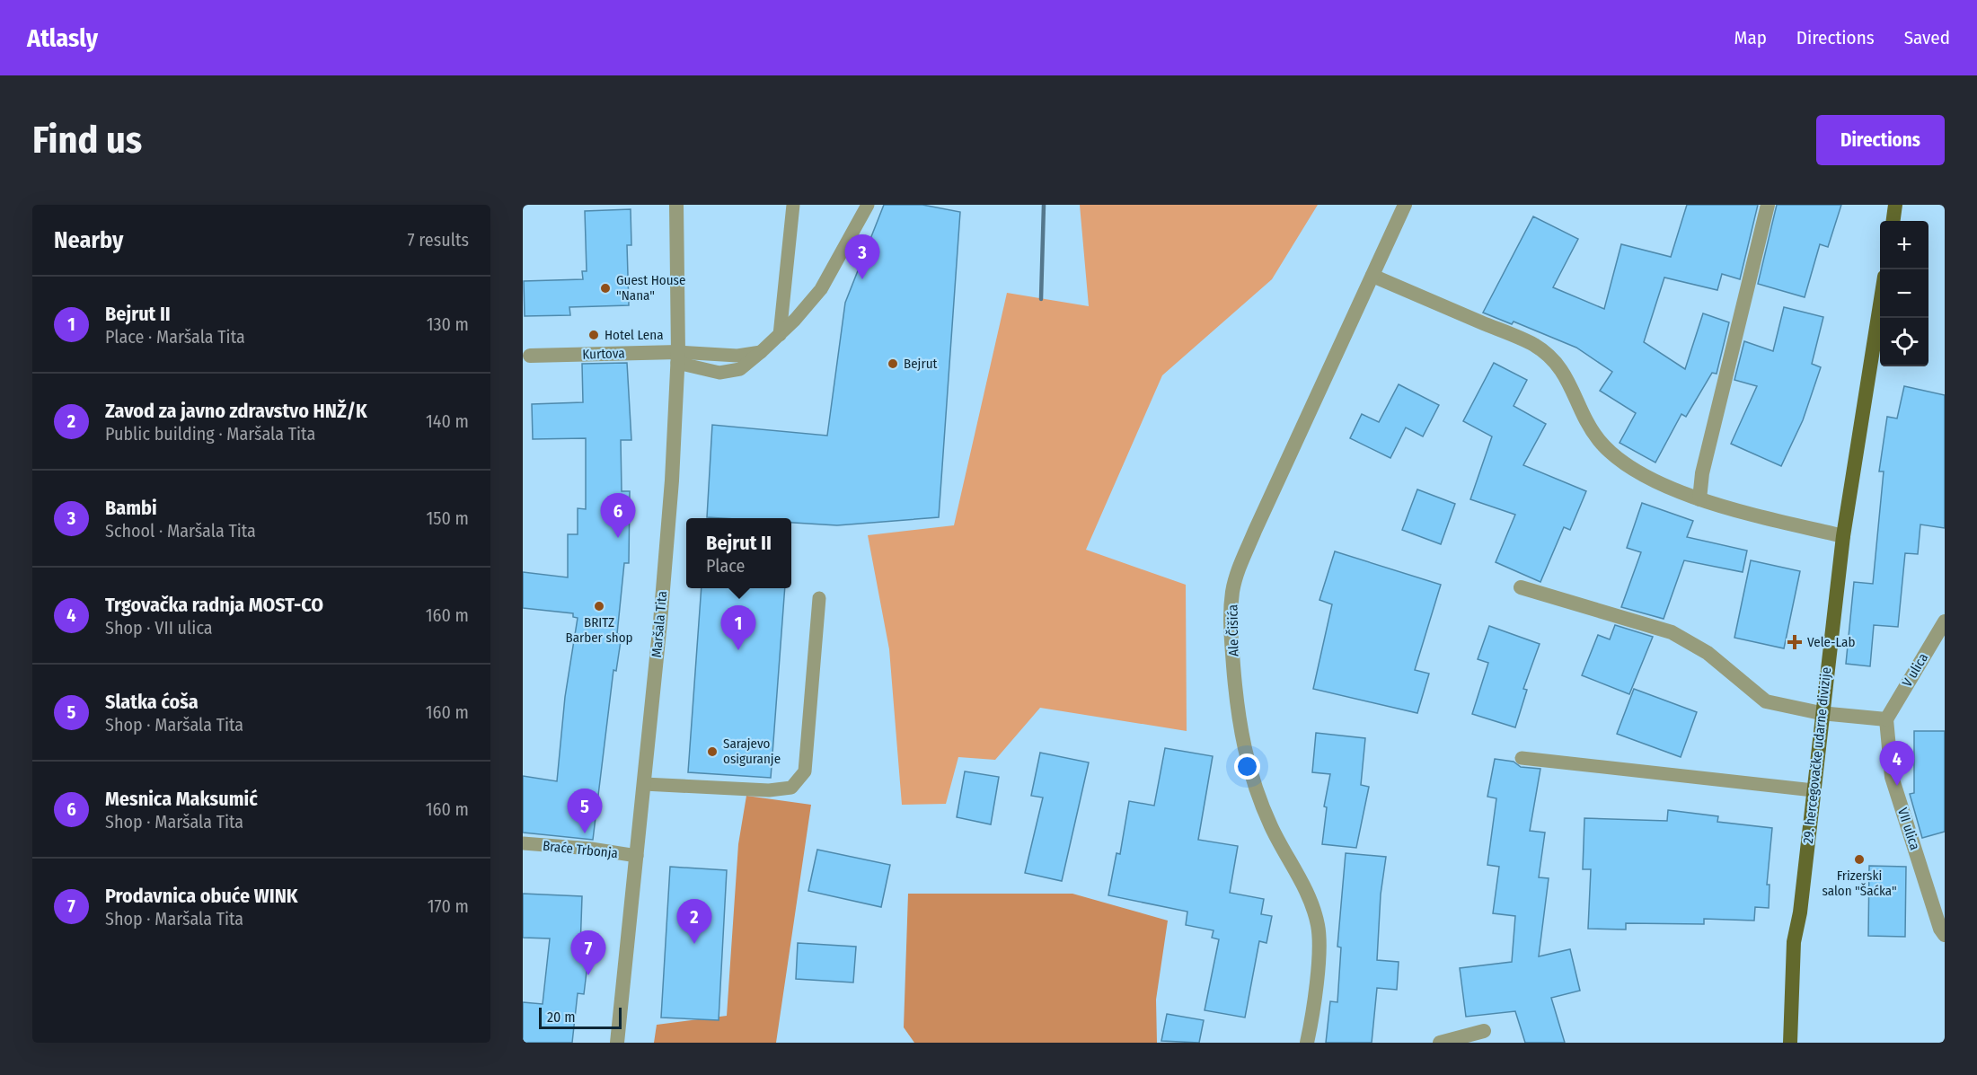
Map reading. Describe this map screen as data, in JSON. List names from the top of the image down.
{
  "streets": {
    "main road": ["29. hercegovačke udarne divizije"],
    "street": [
      "Kurtova",
      "Maršala Tita",
      "Ale Čišića",
      "V ulica",
      "VII ulica"
    ],
    "lane": ["Braće Trbonja"]
  },
  "crossings": [
    ["Kurtova", "Maršala Tita"],
    ["Maršala Tita", "Braće Trbonja"],
    ["V ulica", "VII ulica"]
  ],
  "places": {
    "other": [
      "Guest House \"Nana\"",
      "Hotel Lena",
      "Bejrut",
      "BRITZ Barber shop",
      "Sarajevo osiguranje",
      "Frizerski salon \"Šaćka\""
    ],
    "health": ["Vele-Lab"]
  },
  "scale_bar": "20 m",
  "page": {
    "header": "Atlasly",
    "nav": ["Map", "Directions", "Saved"],
    "buttons": "Directions",
    "title": "Find us",
    "heading": ["Nearby", "7 results"],
    "map_buttons": ["+", "−"],
    "pins": [
      "3",
      "6",
      "1",
      "4",
      "5",
      "2",
      "7"
    ],
    "list": [
      {
        "mark": "1",
        "name": "Bejrut II",
        "note": "Place · Maršala Tita",
        "value": "130 m"
      },
      {
        "mark": "2",
        "name": "Zavod za javno zdravstvo HNŽ/K",
        "note": "Public building · Maršala Tita",
        "value": "140 m"
      },
      {
        "mark": "3",
        "name": "Bambi",
        "note": "School · Maršala Tita",
        "value": "150 m"
      },
      {
        "mark": "4",
        "name": "Trgovačka radnja MOST-CO",
        "note": "Shop · VII ulica",
        "value": "160 m"
      },
      {
        "mark": "5",
        "name": "Slatka ćoša",
        "note": "Shop · Maršala Tita",
        "value": "160 m"
      },
      {
        "mark": "6",
        "name": "Mesnica Maksumić",
        "note": "Shop · Maršala Tita",
        "value": "160 m"
      },
      {
        "mark": "7",
        "name": "Prodavnica obuće WINK",
        "note": "Shop · Maršala Tita",
        "value": "170 m"
      }
    ],
    "popup": ["Bejrut II", "Place"],
    "scale": "20 m"
  }
}
